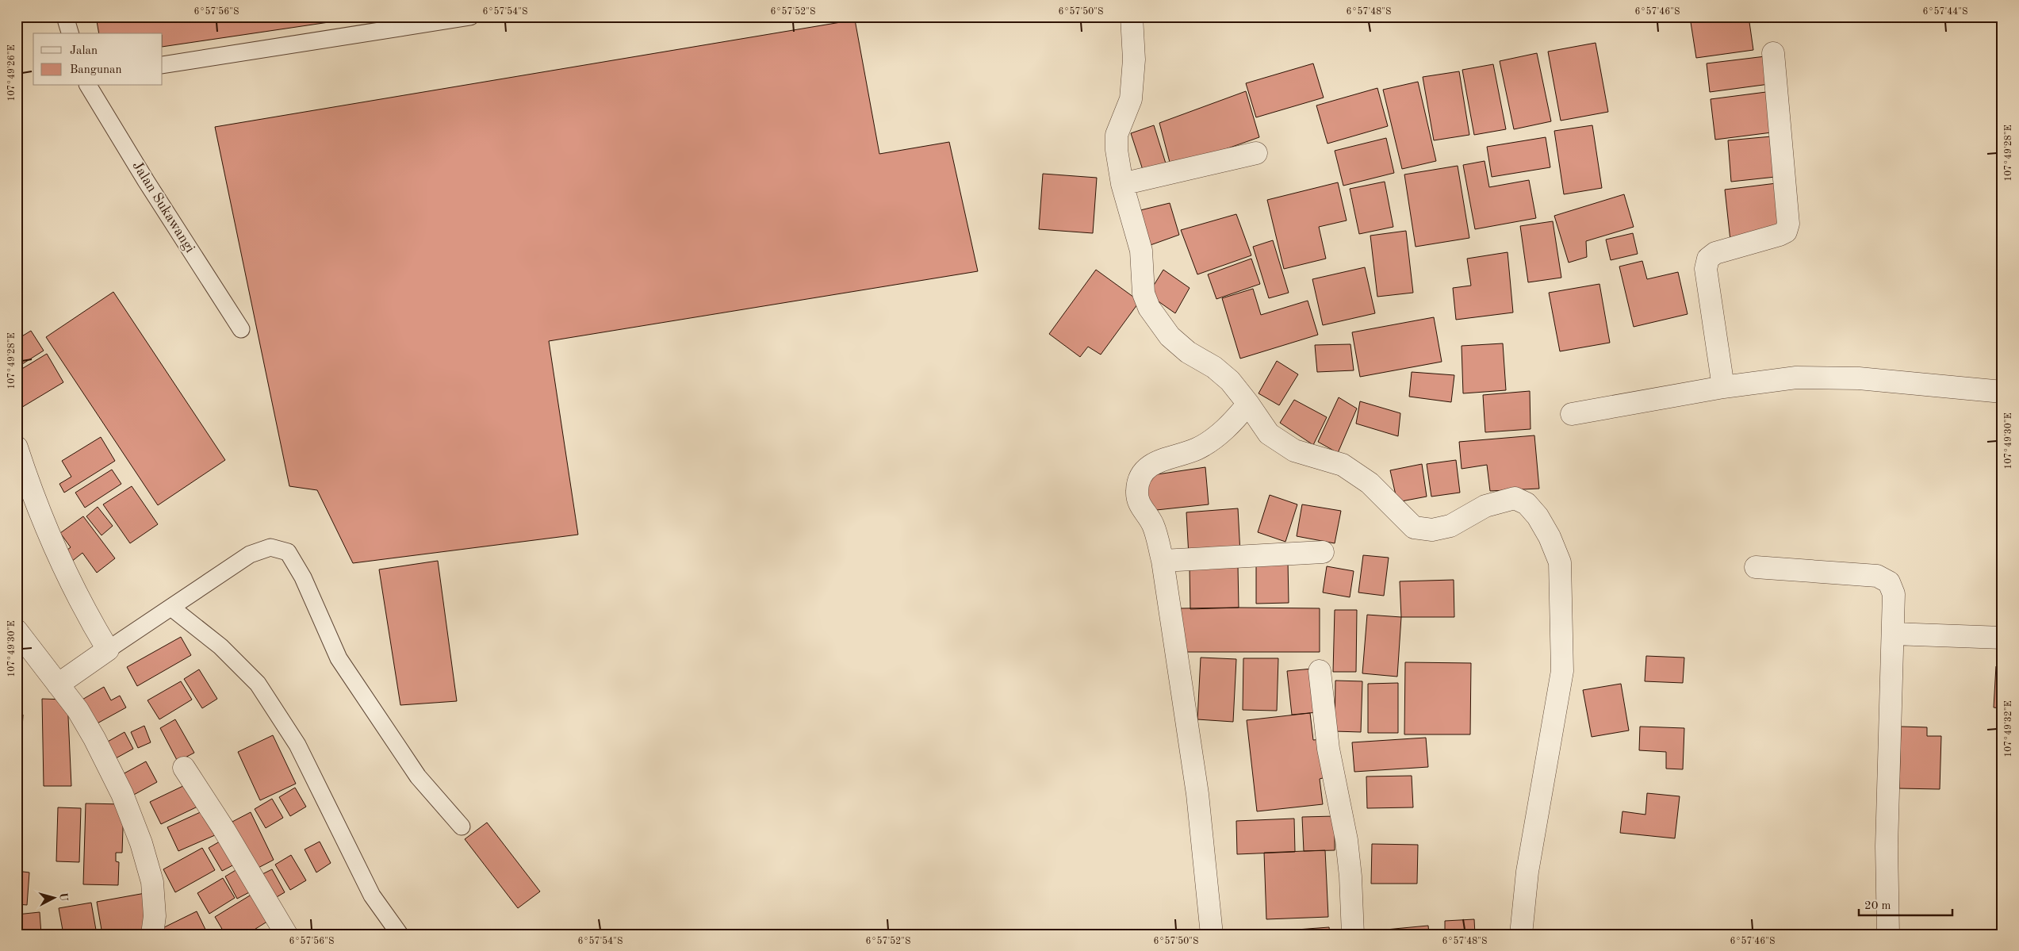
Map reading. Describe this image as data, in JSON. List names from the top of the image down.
{
  "streets": {
    "lane": ["Jalan Sukawangi"]
  },
  "legend": ["Jalan", "Bangunan"],
  "scale_bar": "20 m",
  "north": "right",
  "coordinates": [
    "6°57'56\"S",
    "6°57'54\"S",
    "6°57'52\"S",
    "6°57'50\"S",
    "6°57'48\"S",
    "6°57'46\"S",
    "6°57'44\"S",
    "107°49'26\"E",
    "107°49'28\"E",
    "107°49'30\"E",
    "107°49'32\"E"
  ]
}
